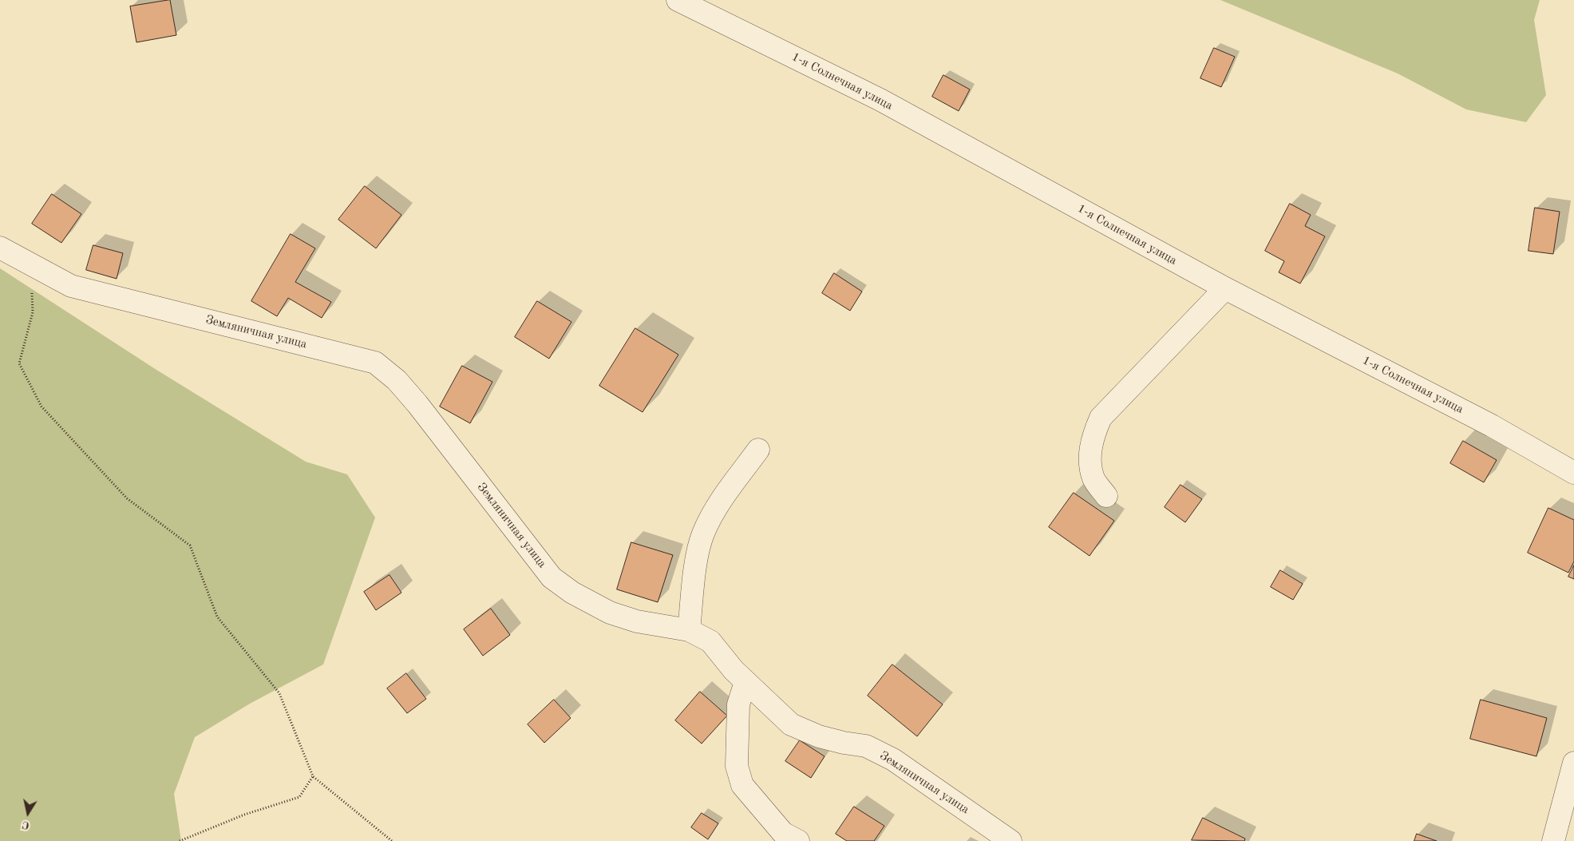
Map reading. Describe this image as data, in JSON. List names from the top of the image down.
{
  "streets": {
    "street": ["1-я Солнечная улица", "Земляничная улица"]
  },
  "north": "bottom"
}
